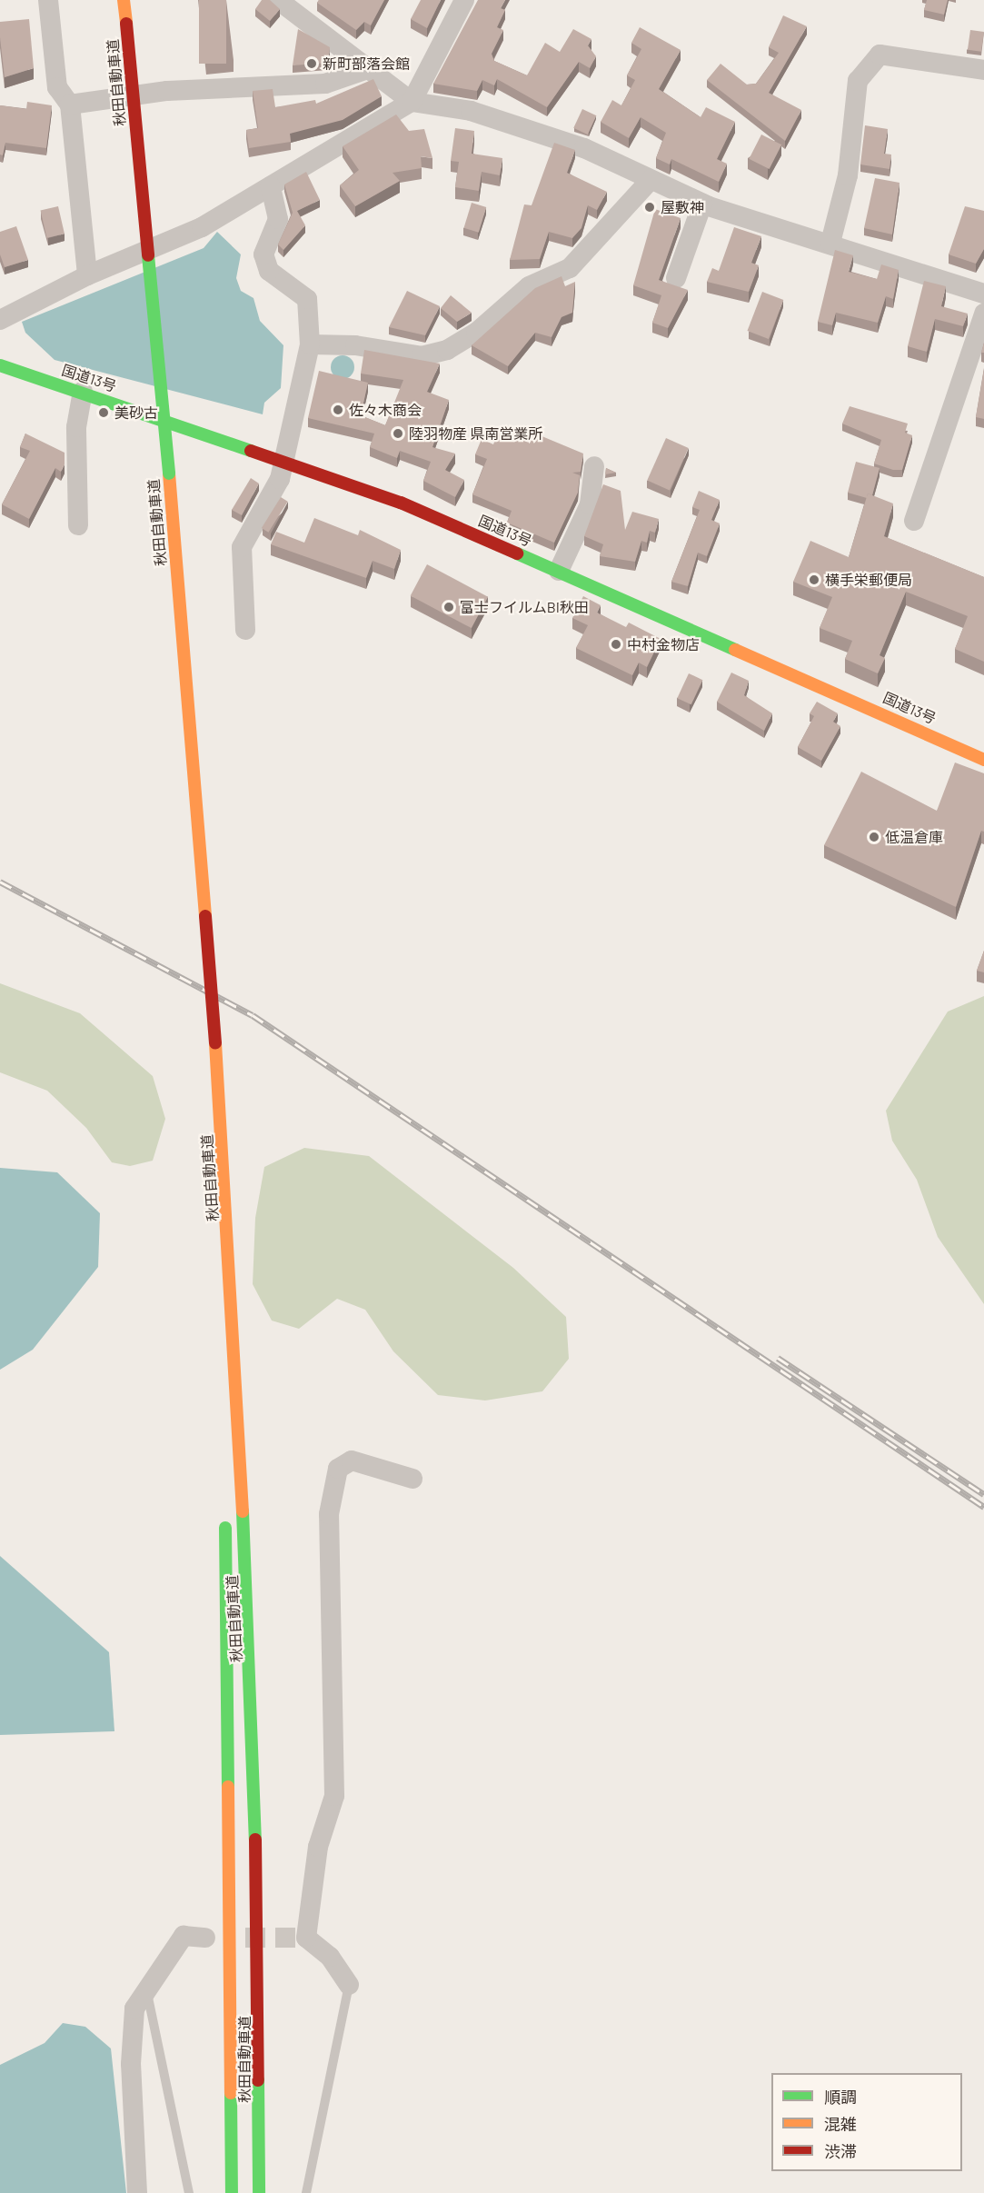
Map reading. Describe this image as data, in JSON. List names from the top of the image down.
{
  "streets": {
    "highway": ["秋田自動車道", "国道13号"]
  },
  "places": [
    "新町部落会館",
    "屋敷神",
    "佐々木商会",
    "美砂古",
    "陸羽物産 県南営業所",
    "横手栄郵便局",
    "富士フイルムBI秋田",
    "中村金物店",
    "低温倉庫"
  ],
  "legend": ["順調", "混雑", "渋滞"]
}
